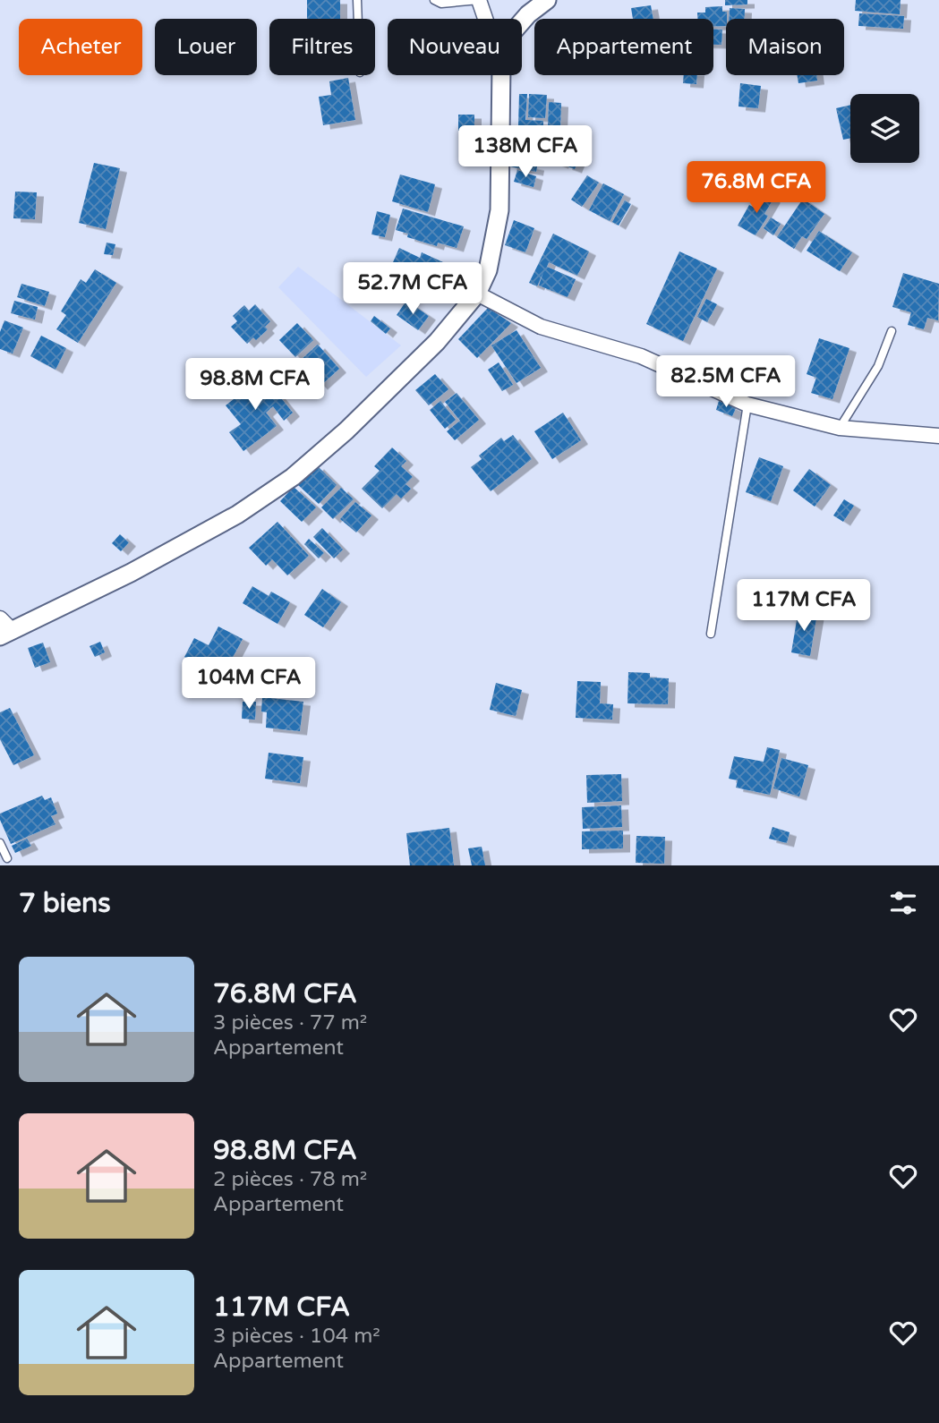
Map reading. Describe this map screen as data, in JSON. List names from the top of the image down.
{
  "page": {
    "chip": [
      "Acheter",
      "Louer",
      "Filtres",
      "Nouveau",
      "Appartement",
      "Maison"
    ],
    "price": [
      "138M CFA",
      "76.8M CFA",
      "52.7M CFA",
      "82.5M CFA",
      "98.8M CFA",
      "117M CFA",
      "104M CFA"
    ],
    "heading": "7 biens",
    "list": [
      {
        "name": "76.8M CFA",
        "note": "3 pièces · 77 m² · Appartement"
      },
      {
        "name": "98.8M CFA",
        "note": "2 pièces · 78 m² · Appartement"
      },
      {
        "name": "117M CFA",
        "note": "3 pièces · 104 m² · Appartement"
      }
    ]
  }
}
